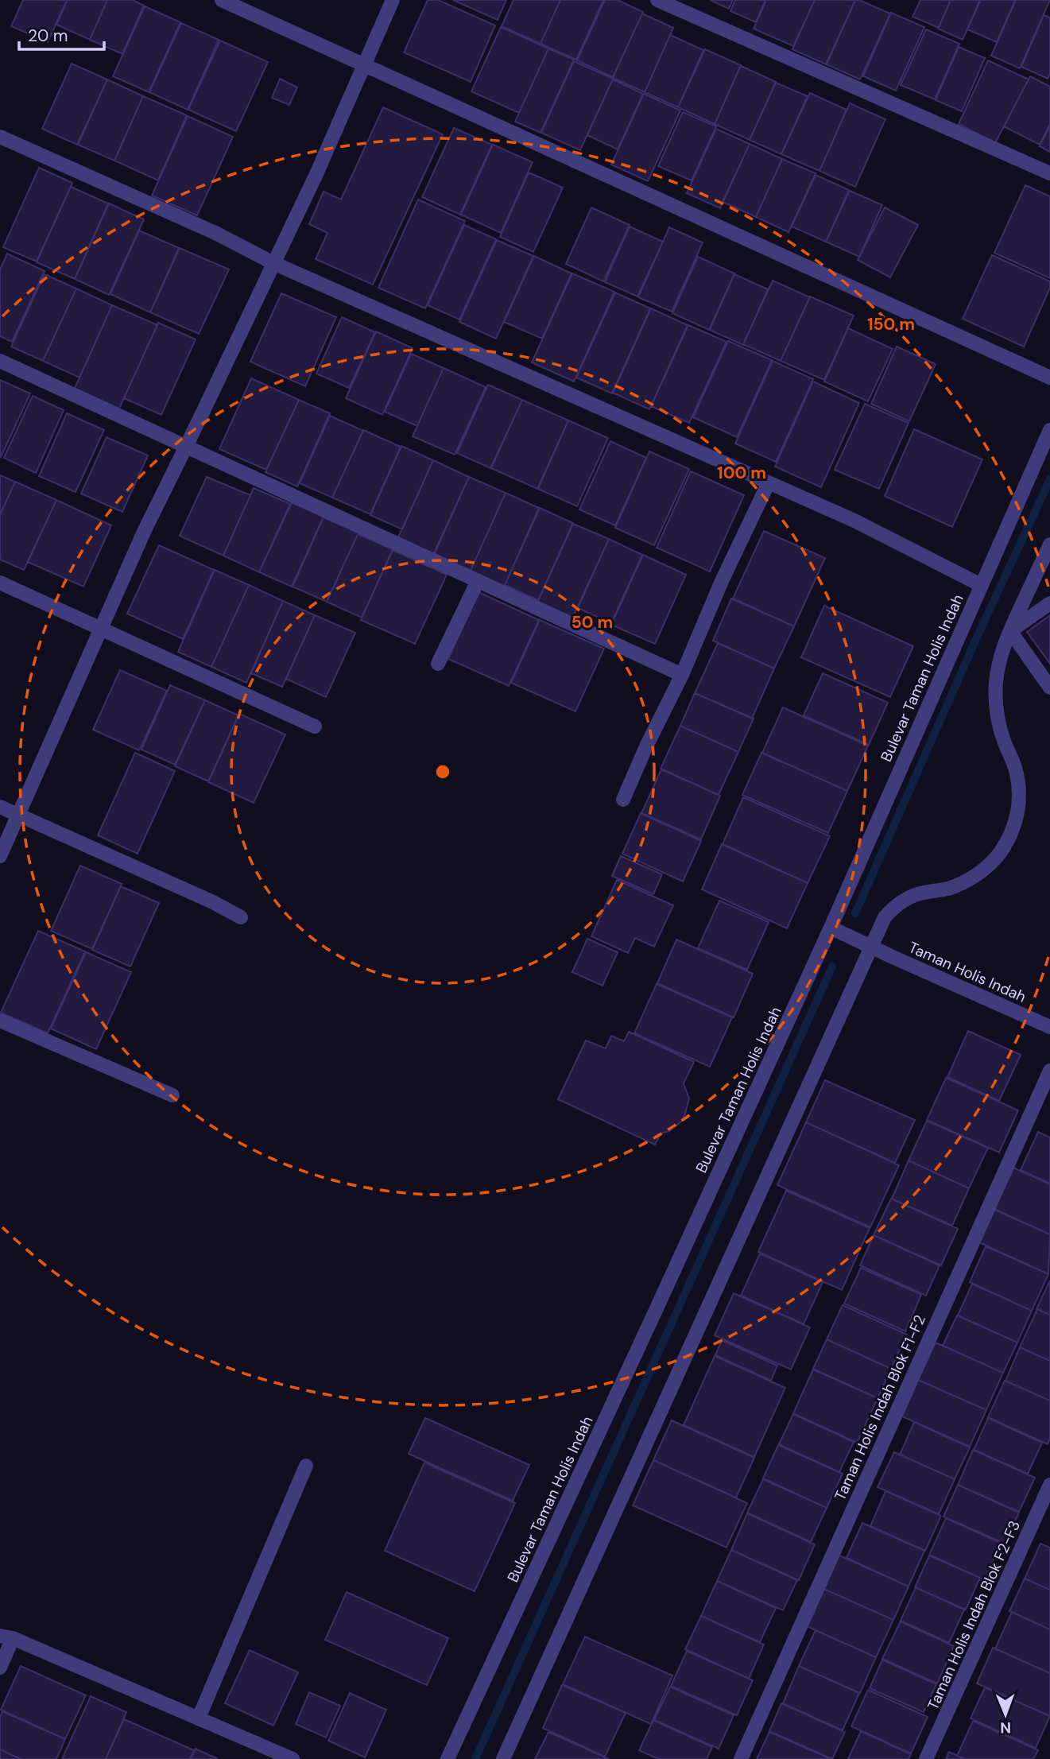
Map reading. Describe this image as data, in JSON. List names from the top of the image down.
{
  "streets": {
    "street": [
      "Bulevar Taman Holis Indah",
      "Taman Holis Indah",
      "Taman Holis Indah Blok F1-F2",
      "Taman Holis Indah Blok F2-F3"
    ]
  },
  "crossings": [
    ["Bulevar Taman Holis Indah", "Taman Holis Indah"]
  ],
  "scale_bar": "20 m",
  "north": "bottom",
  "rings": ["150 m", "100 m", "50 m"]
}
